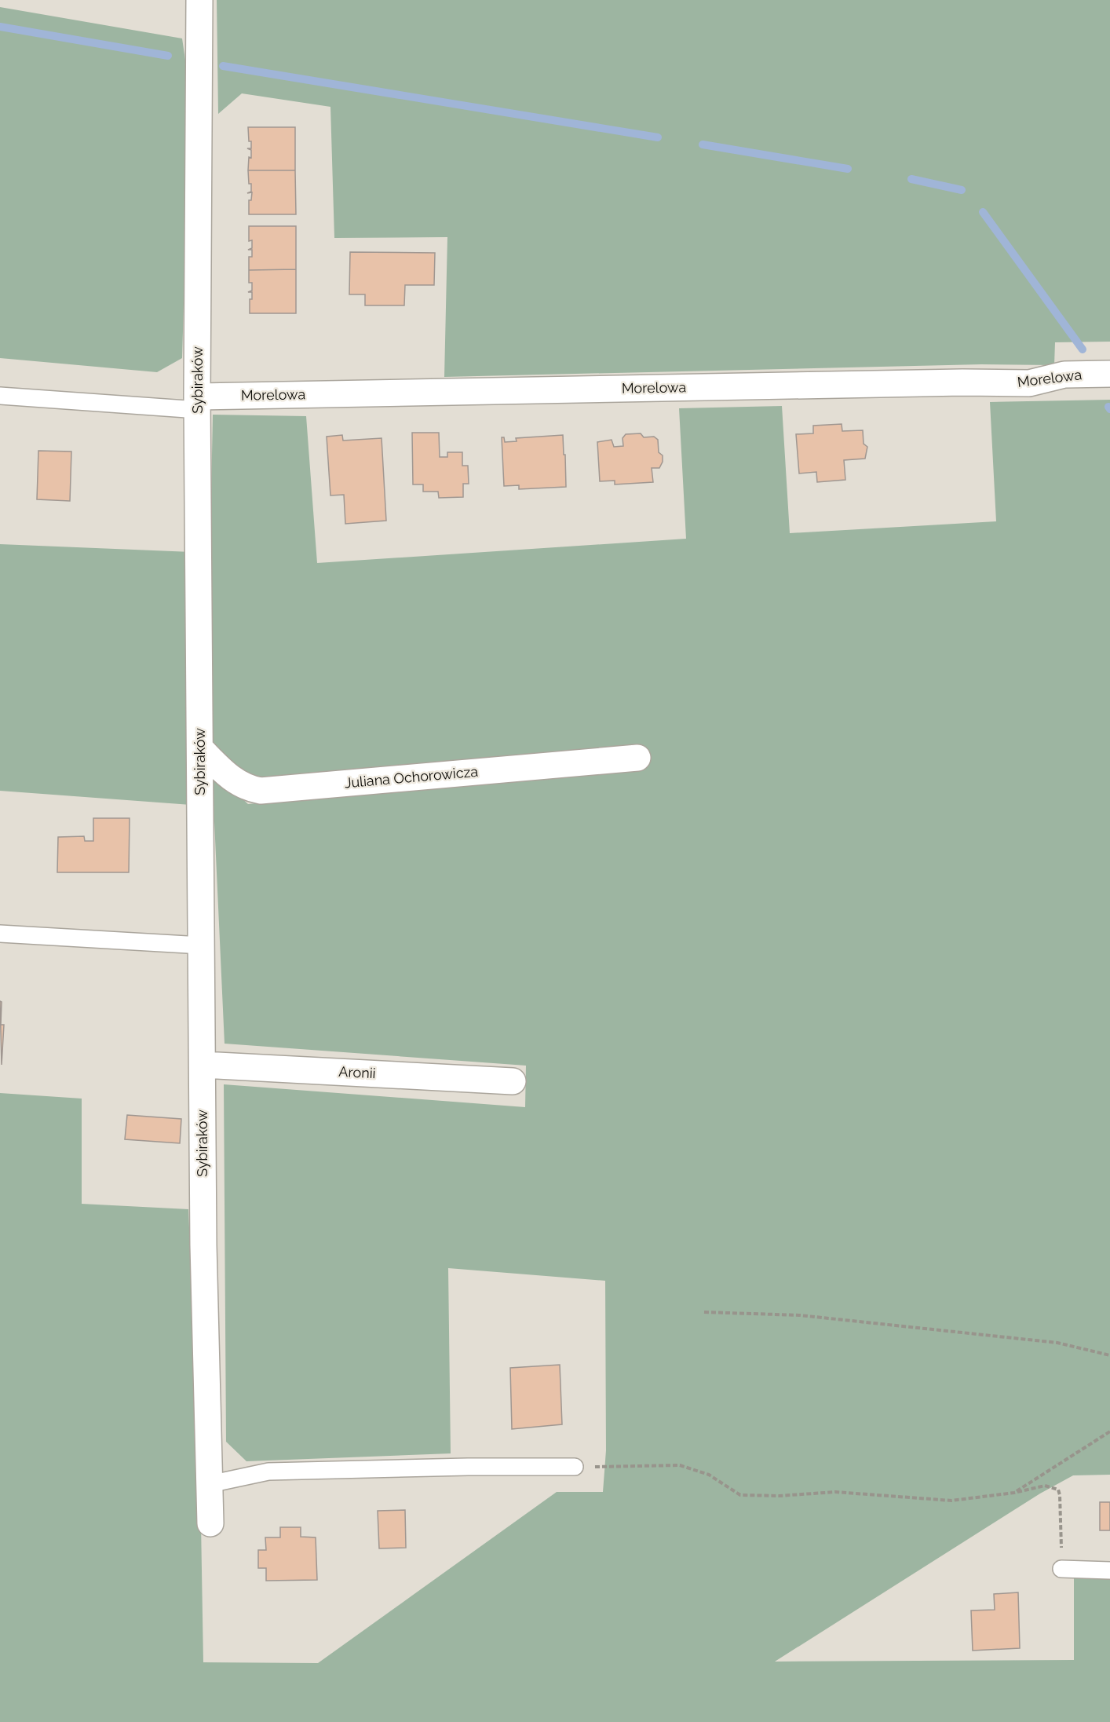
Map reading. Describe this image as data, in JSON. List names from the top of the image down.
{
  "streets": {
    "street": [
      "Morelowa",
      "Sybiraków",
      "Juliana Ochorowicza",
      "Aronii"
    ]
  },
  "crossings": [
    ["Morelowa", "Sybiraków"],
    ["Sybiraków", "Juliana Ochorowicza"],
    ["Sybiraków", "Aronii"]
  ]
}
